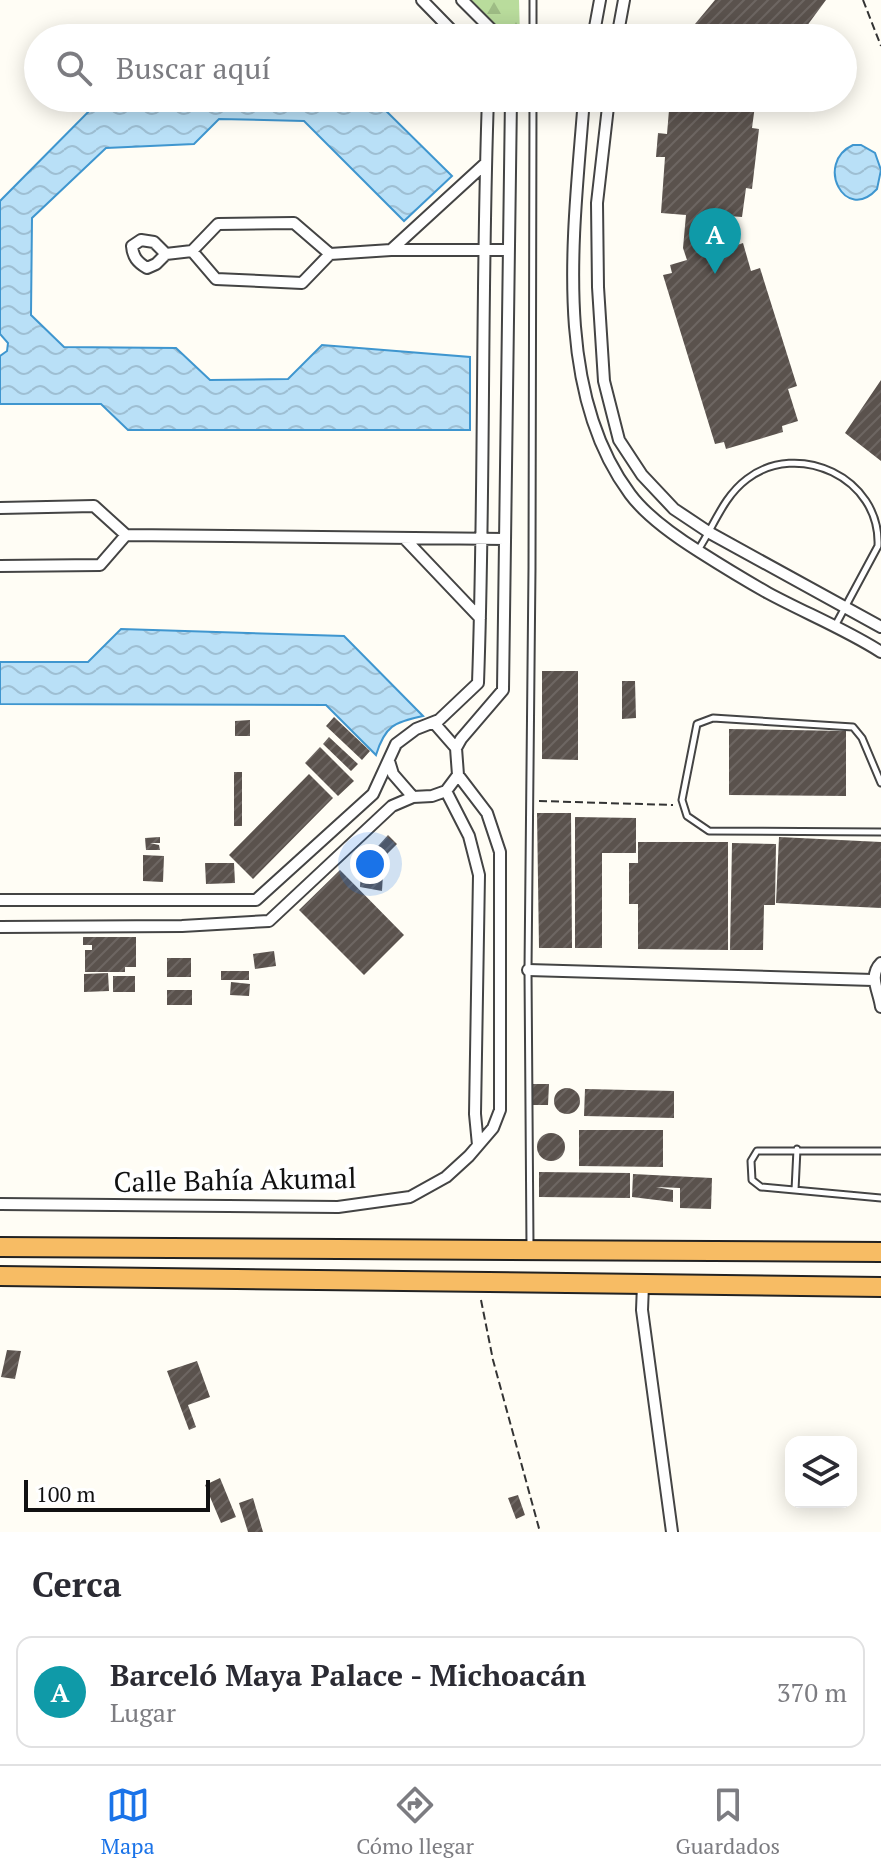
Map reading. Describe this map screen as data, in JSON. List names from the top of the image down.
{
  "streets": {
    "street": ["Calle Bahía Akumal"]
  },
  "scale_bar": "100 m",
  "page": {
    "search": "Buscar aquí",
    "pins": "A",
    "scale": "100 m",
    "heading": "Cerca",
    "list": [
      {
        "mark": "A",
        "name": "Barceló Maya Palace - Michoacán",
        "note": "Lugar",
        "value": "370 m"
      }
    ],
    "nav": ["Mapa", "Cómo llegar", "Guardados"]
  }
}
